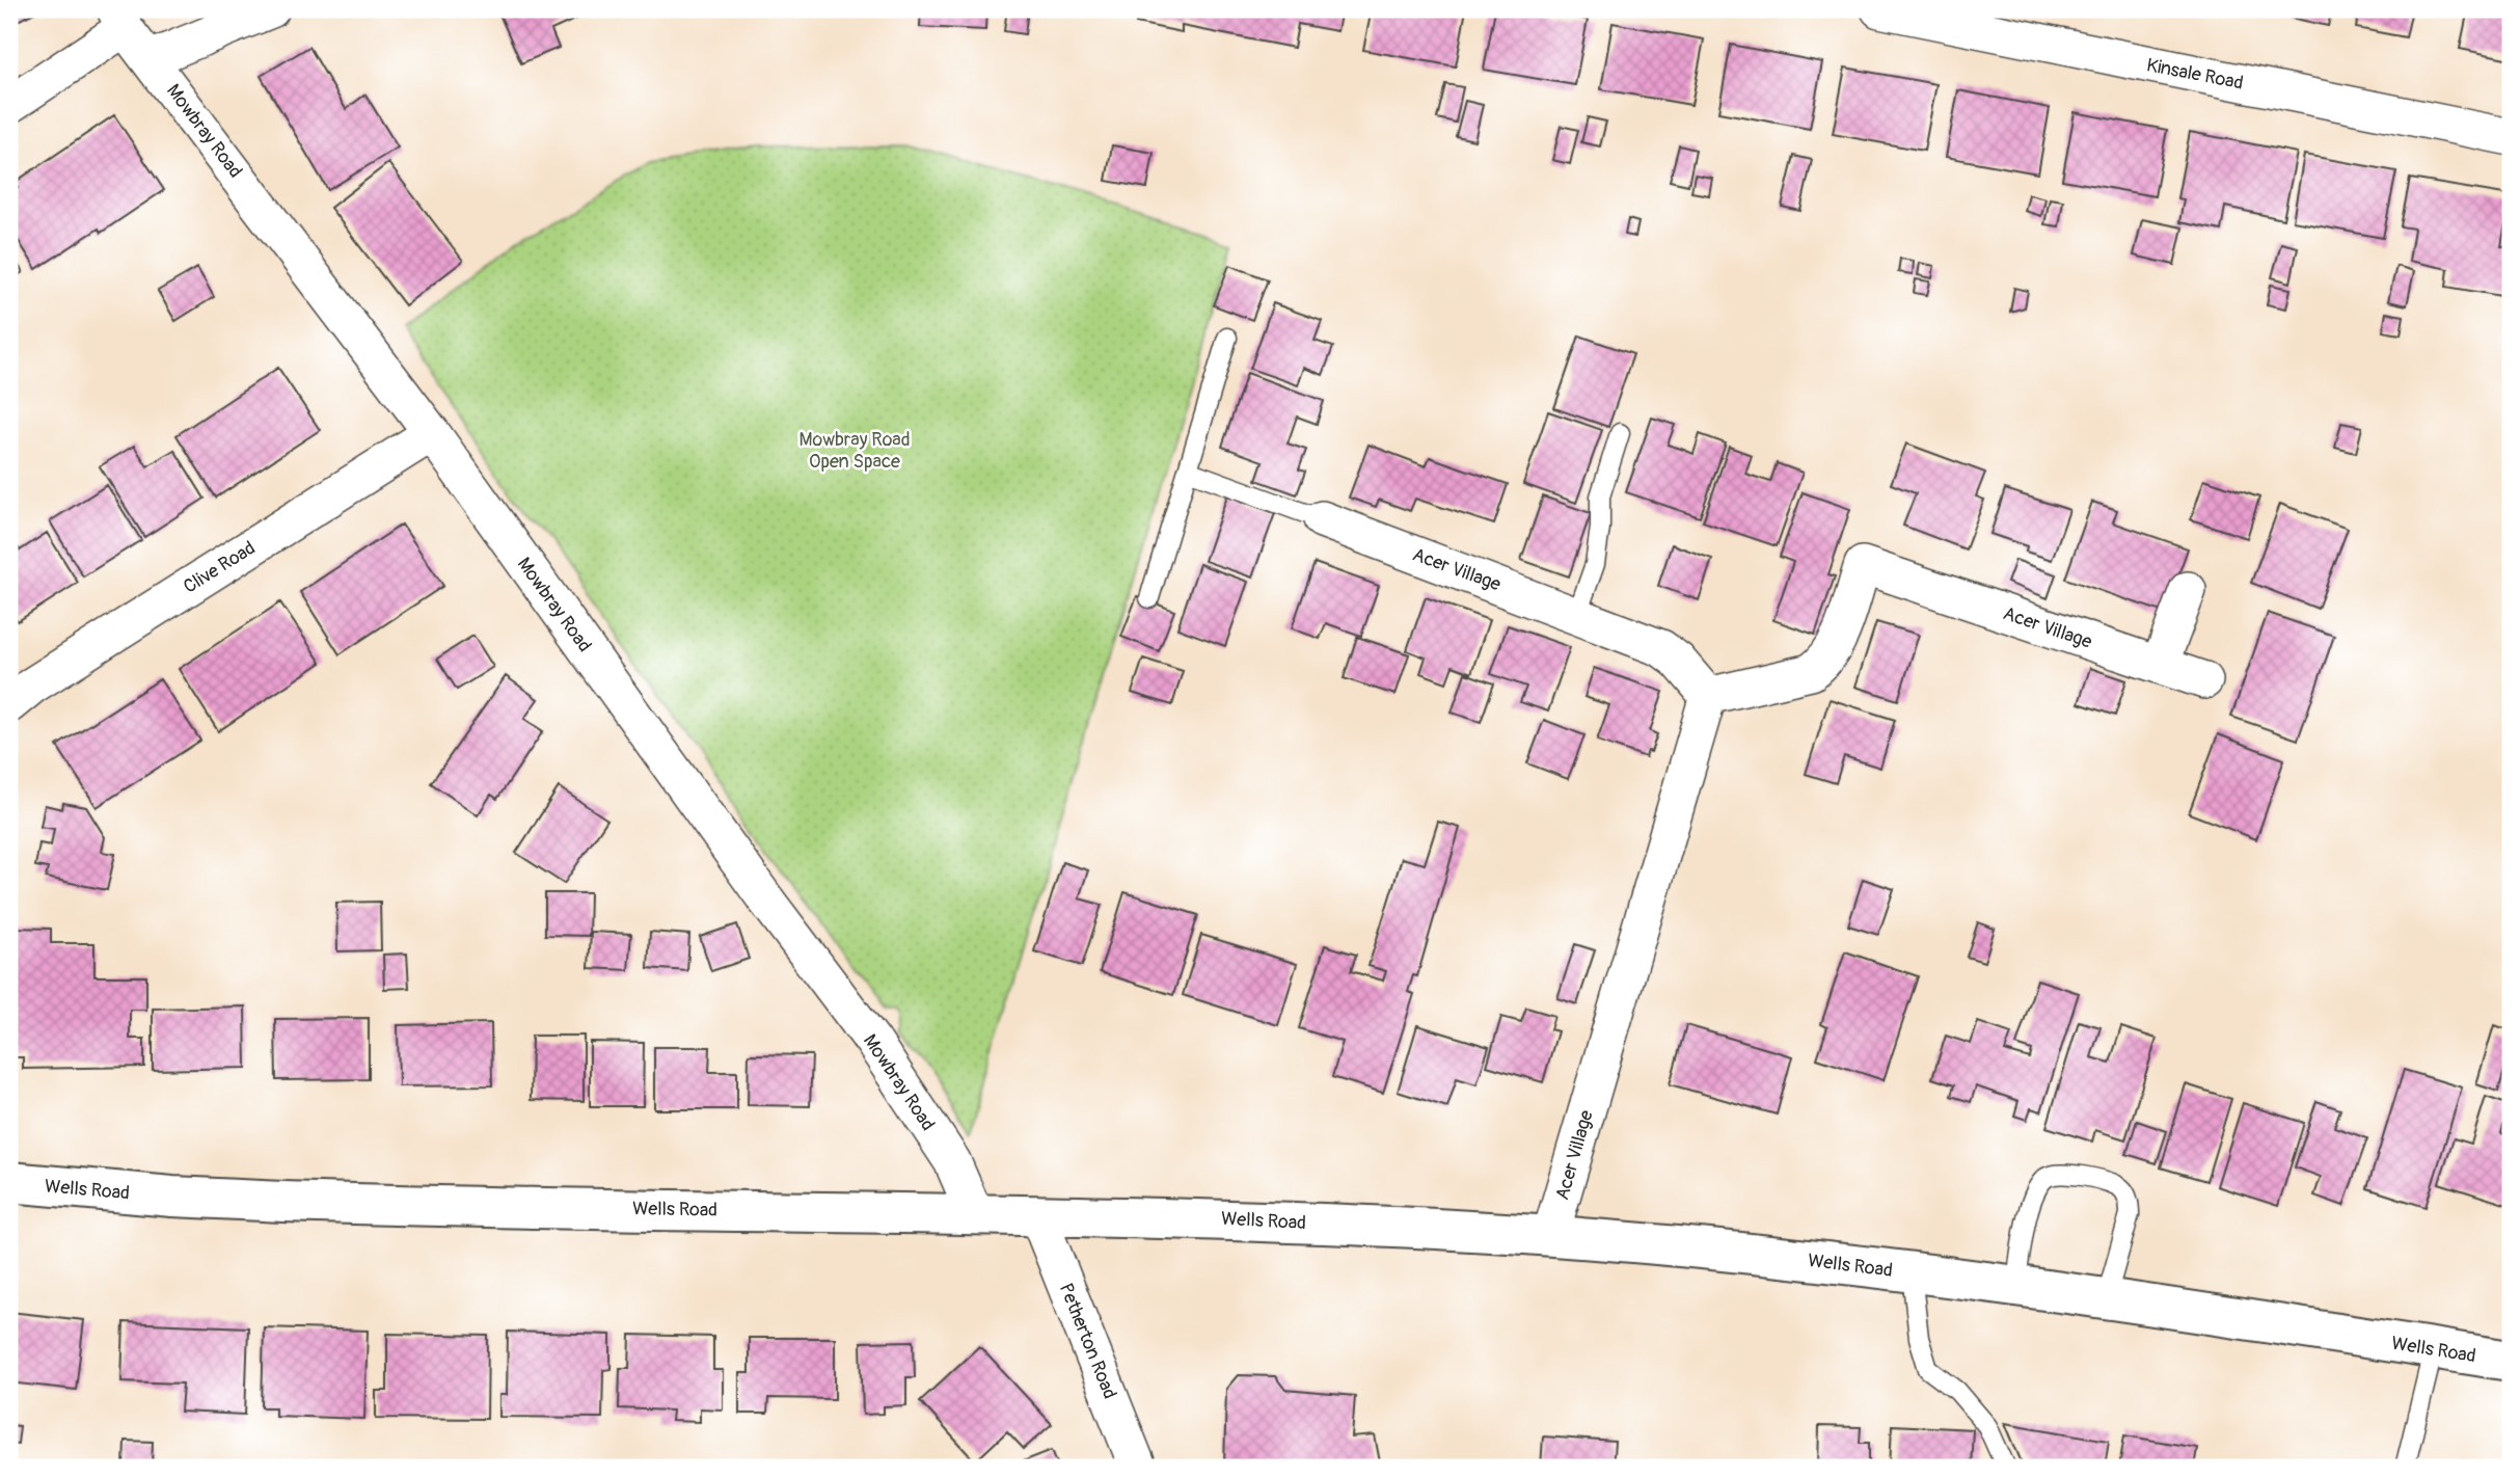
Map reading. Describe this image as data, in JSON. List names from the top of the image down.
{
  "streets": {
    "highway": ["Wells Road"],
    "street": [
      "Kinsale Road",
      "Mowbray Road",
      "Clive Road",
      "Acer Village",
      "Petherton Road"
    ]
  },
  "crossings": [
    ["Mowbray Road", "Clive Road"],
    ["Mowbray Road", "Wells Road"],
    ["Acer Village", "Wells Road"],
    ["Wells Road", "Petherton Road"]
  ],
  "parks": ["Mowbray Road Open Space"]
}
